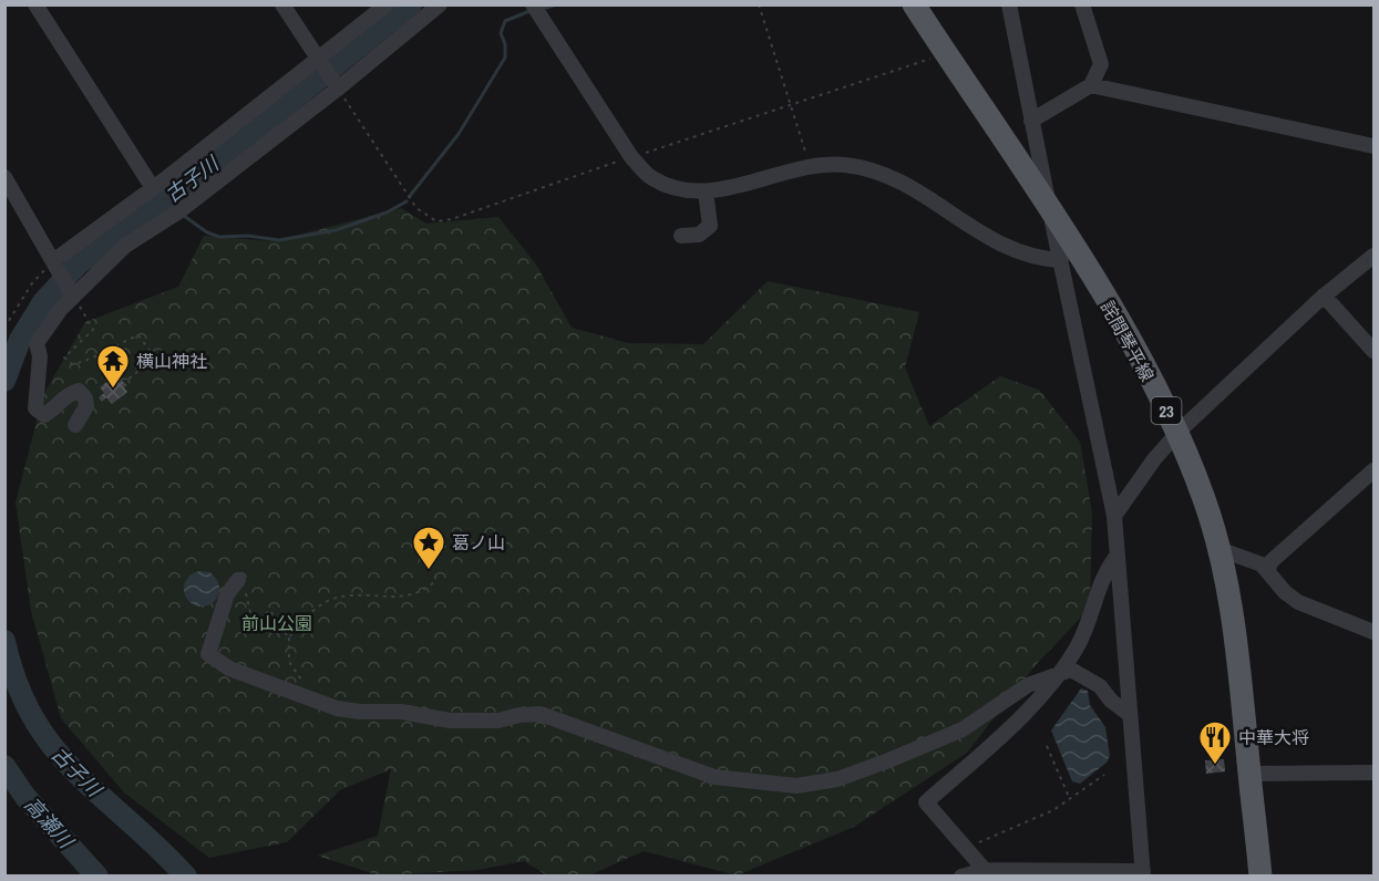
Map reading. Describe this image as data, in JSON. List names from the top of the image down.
{
  "streets": {
    "main road": ["詫間琴平線", "23"]
  },
  "water": ["古子川", "高瀬川"],
  "parks": ["前山公園"],
  "places": {
    "temple": ["横山神社"],
    "place": ["葛ノ山"],
    "restaurant": ["中華大将"]
  }
}
